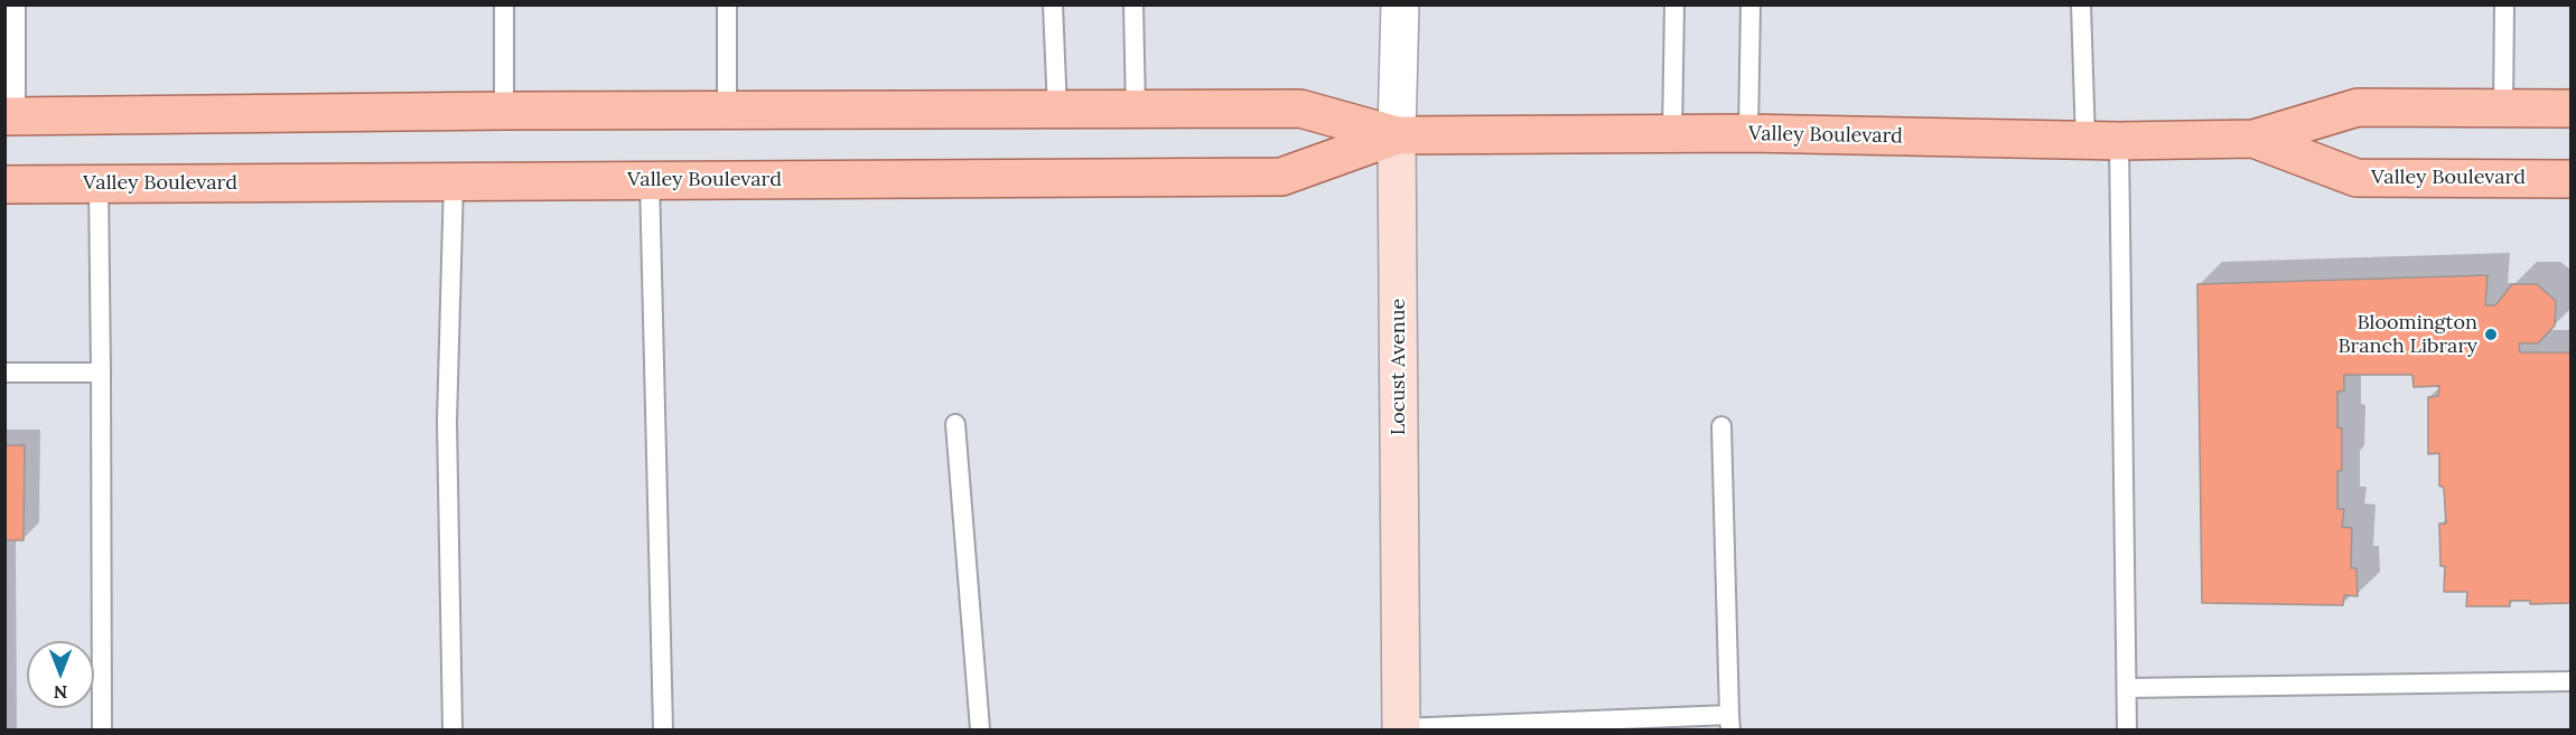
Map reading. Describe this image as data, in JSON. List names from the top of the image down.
{
  "streets": {
    "main road": ["Valley Boulevard"],
    "street": ["Locust Avenue"]
  },
  "crossings": [
    ["Valley Boulevard", "Locust Avenue"]
  ],
  "places": ["Bloomington Branch Library"],
  "north": "bottom"
}
